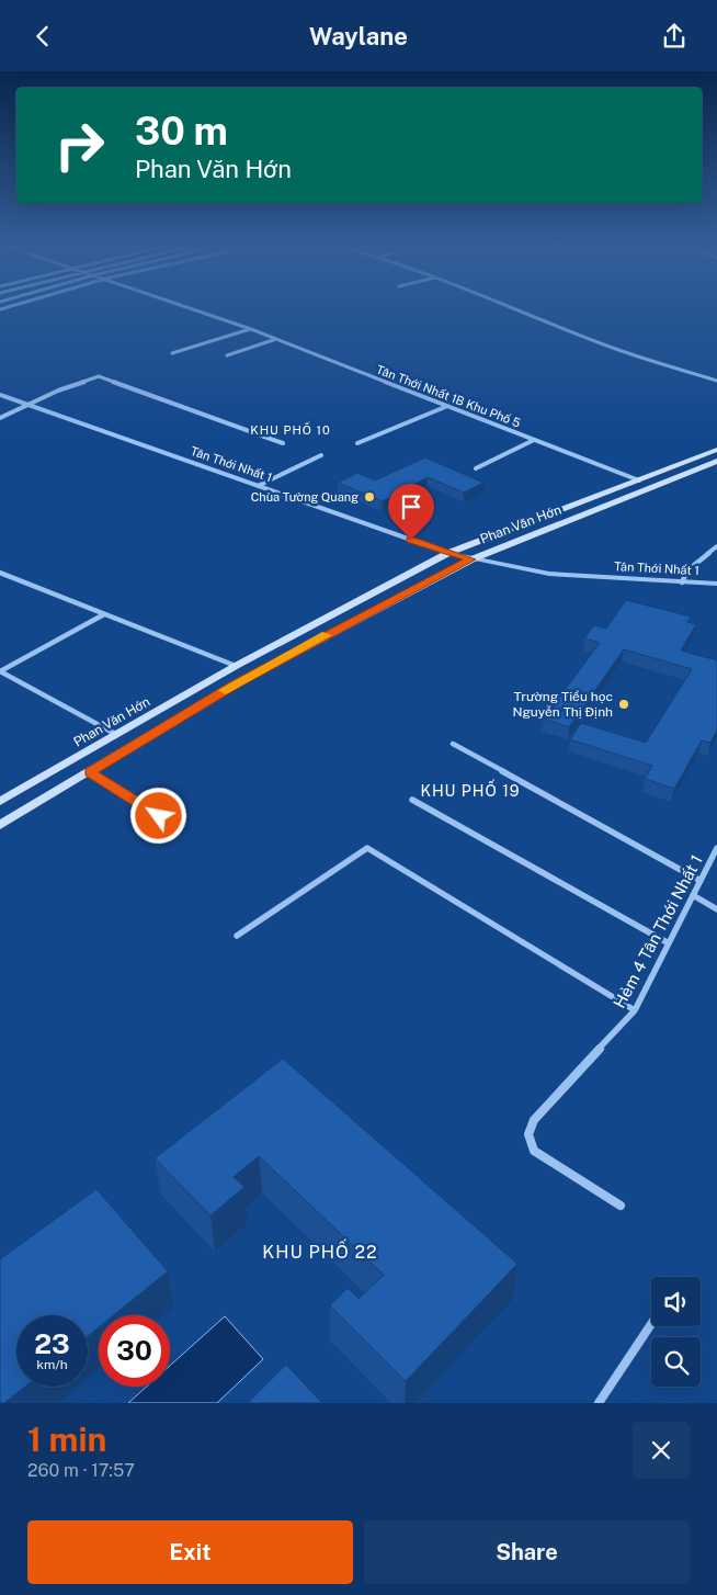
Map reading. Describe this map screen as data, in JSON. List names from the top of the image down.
{
  "streets": {
    "main road": ["Phan Văn Hớn"],
    "street": ["Tân Thới Nhất 1B Khu Phố 5", "Tân Thới Nhất 1", "Hẻm 4 Tân Thới Nhất 1"]
  },
  "crossings": [
    ["Tân Thới Nhất 1B Khu Phố 5", "Phan Văn Hớn"],
    ["Tân Thới Nhất 1", "Phan Văn Hớn"]
  ],
  "districts": ["KHU PHỐ 10", "KHU PHỐ 19", "KHU PHỐ 22"],
  "places": ["Chùa Tường Quang", "Trường Tiểu học Nguyễn Thị Định"],
  "page": {
    "header": "Waylane",
    "turn": ["30 m", "Phan Văn Hớn"],
    "speed": "23 km/h",
    "limit": "30",
    "heading": ["1 min", "260 m · 17:57"],
    "buttons": ["Exit", "Share"]
  }
}
